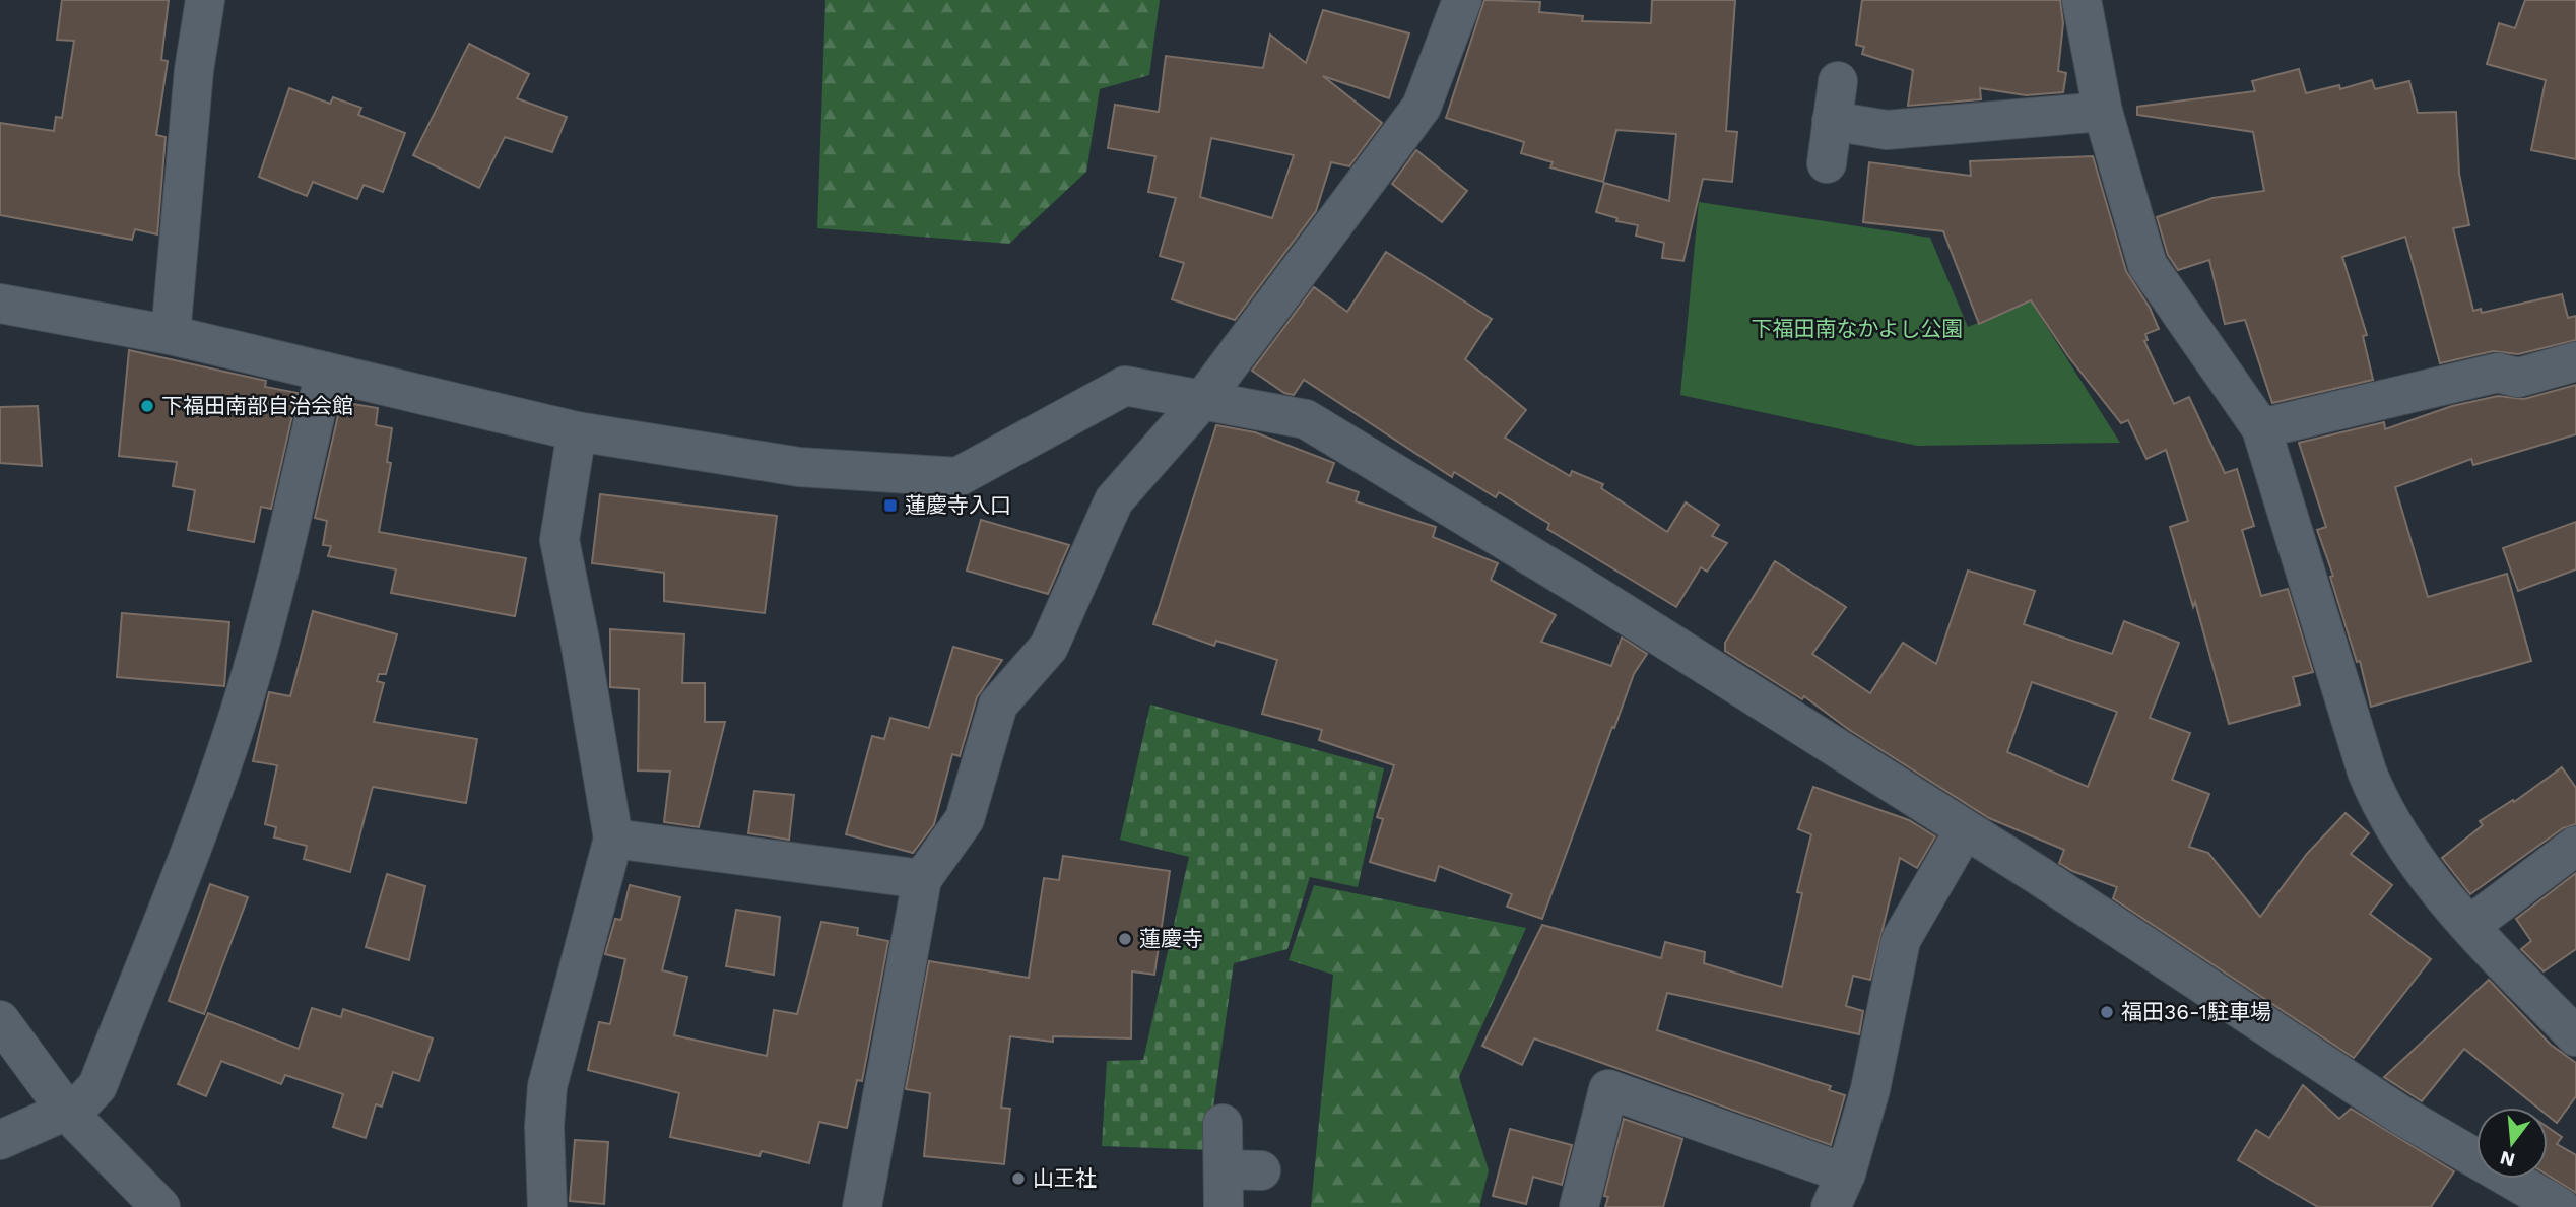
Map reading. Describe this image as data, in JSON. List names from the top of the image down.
{
  "parks": ["下福田南なかよし公園"],
  "places": {
    "other": [
      "下福田南部自治会館",
      "蓮慶寺",
      "福田36-1駐車場",
      "山王社"
    ],
    "transit": ["蓮慶寺入口"]
  },
  "north": "bottom"
}
